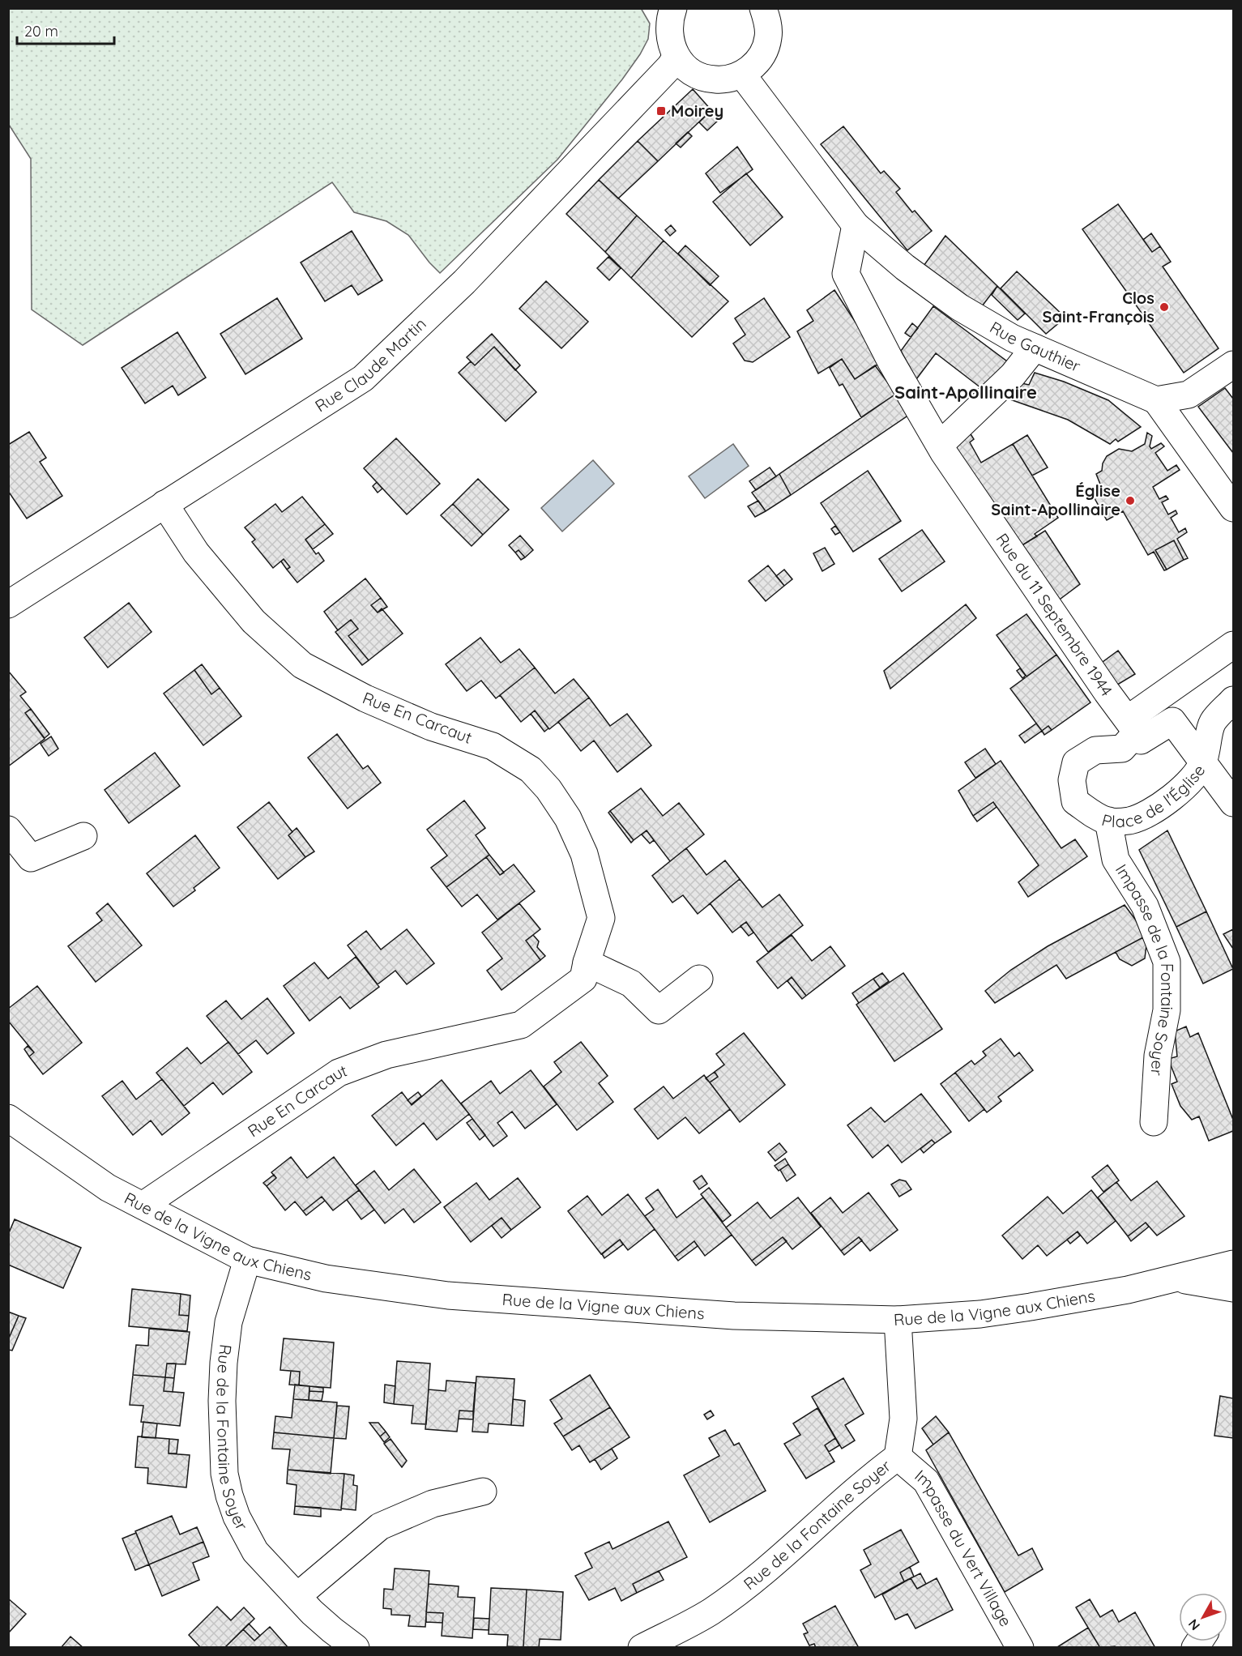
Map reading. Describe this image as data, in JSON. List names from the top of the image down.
{
  "streets": {
    "street": [
      "Rue Gauthier",
      "Rue Claude Martin",
      "Rue du 11 Septembre 1944",
      "Rue En Carcaut",
      "Place de l'Église",
      "Impasse de la Fontaine Soyer",
      "Rue de la Vigne aux Chiens",
      "Rue de la Fontaine Soyer",
      "Impasse du Vert Village"
    ]
  },
  "crossings": [
    ["Rue Gauthier", "Rue du 11 Septembre 1944"],
    ["Rue Claude Martin", "Rue En Carcaut"],
    ["Rue du 11 Septembre 1944", "Place de l'Église"],
    ["Rue En Carcaut", "Rue de la Vigne aux Chiens"],
    ["Place de l'Église", "Impasse de la Fontaine Soyer"],
    ["Rue de la Vigne aux Chiens", "Rue de la Fontaine Soyer"],
    ["Rue de la Fontaine Soyer", "Impasse du Vert Village"]
  ],
  "districts": ["Saint-Apollinaire"],
  "places": {
    "transit": ["Moirey"],
    "other": ["Clos Saint-François", "Église Saint-Apollinaire"]
  },
  "scale_bar": "20 m",
  "north": "bottom left"
}
